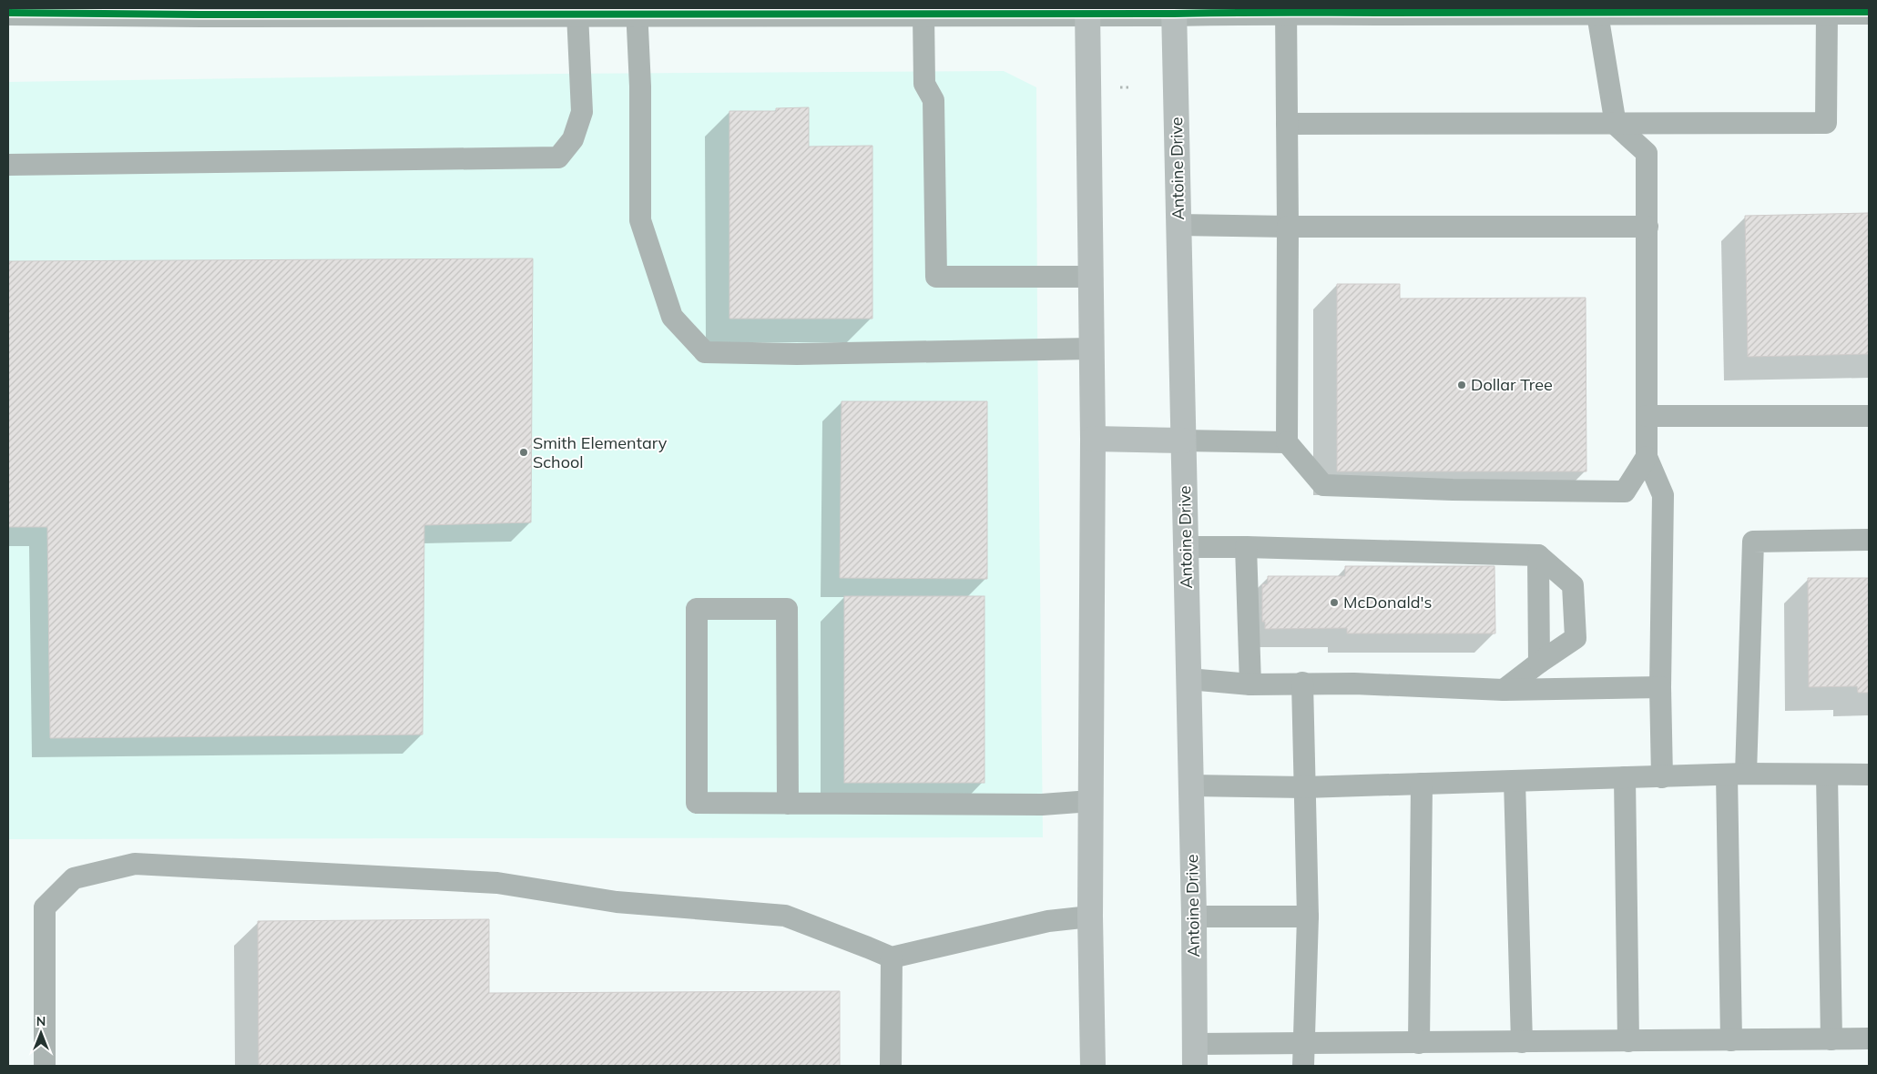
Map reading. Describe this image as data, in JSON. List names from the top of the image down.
{
  "streets": {
    "main road": ["Antoine Drive"]
  },
  "places": ["Dollar Tree", "Smith Elementary School", "McDonald's"],
  "north": "top"
}
